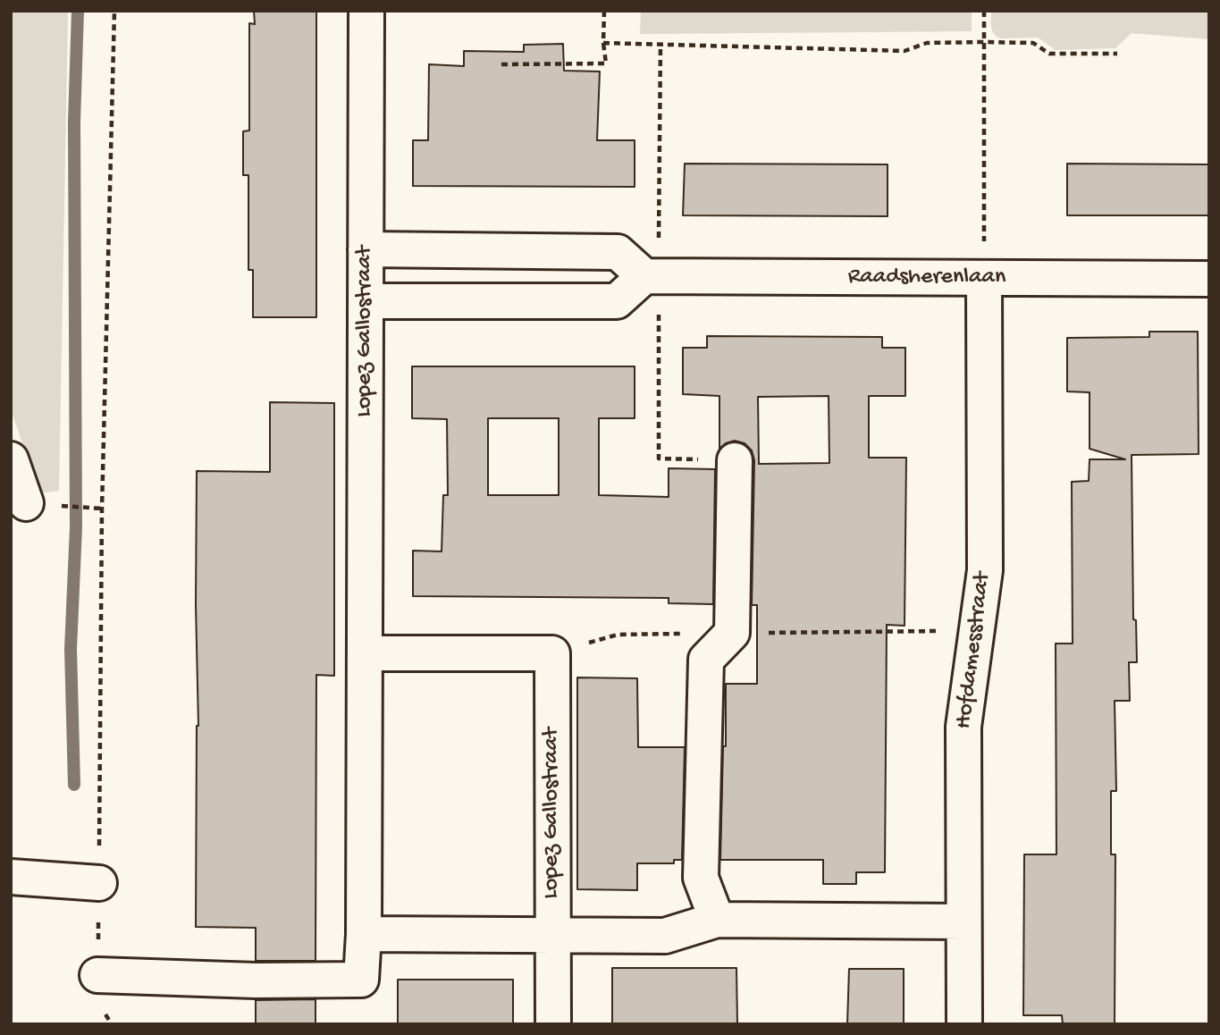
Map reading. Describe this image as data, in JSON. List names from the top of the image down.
{
  "streets": {
    "street": ["Raadsherenlaan", "Lopez Gallostraat", "Hofdamesstraat"]
  },
  "crossings": [
    ["Raadsherenlaan", "Hofdamesstraat"]
  ]
}
